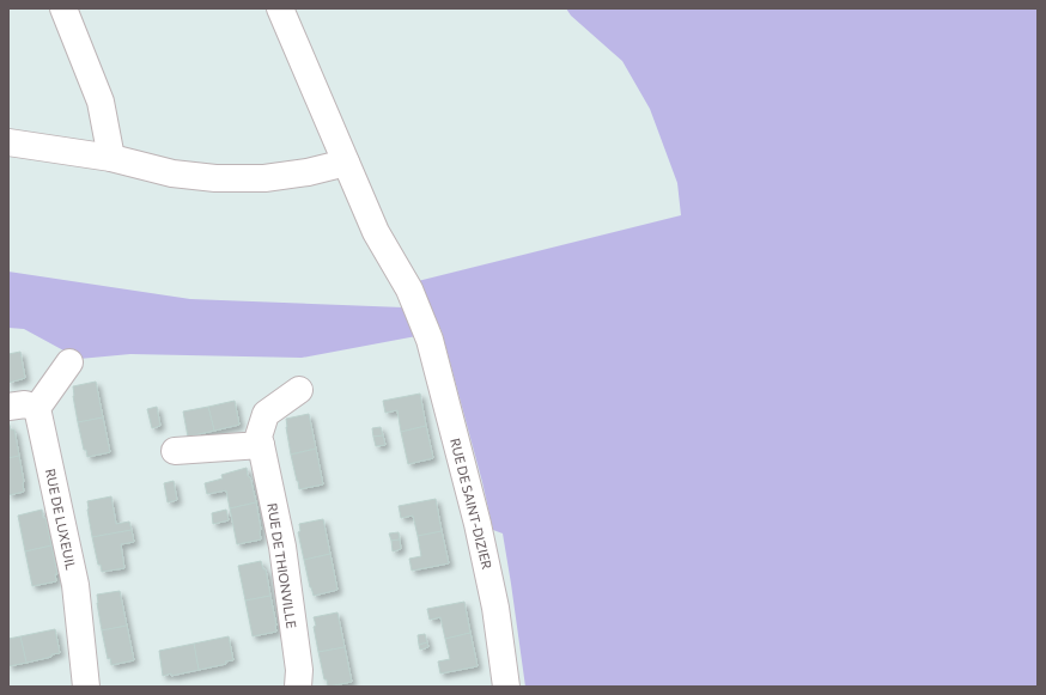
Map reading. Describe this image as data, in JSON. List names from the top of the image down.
{
  "streets": {
    "street": ["RUE DE SAINT-DIZIER", "RUE DE LUXEUIL", "RUE DE THIONVILLE"]
  }
}
